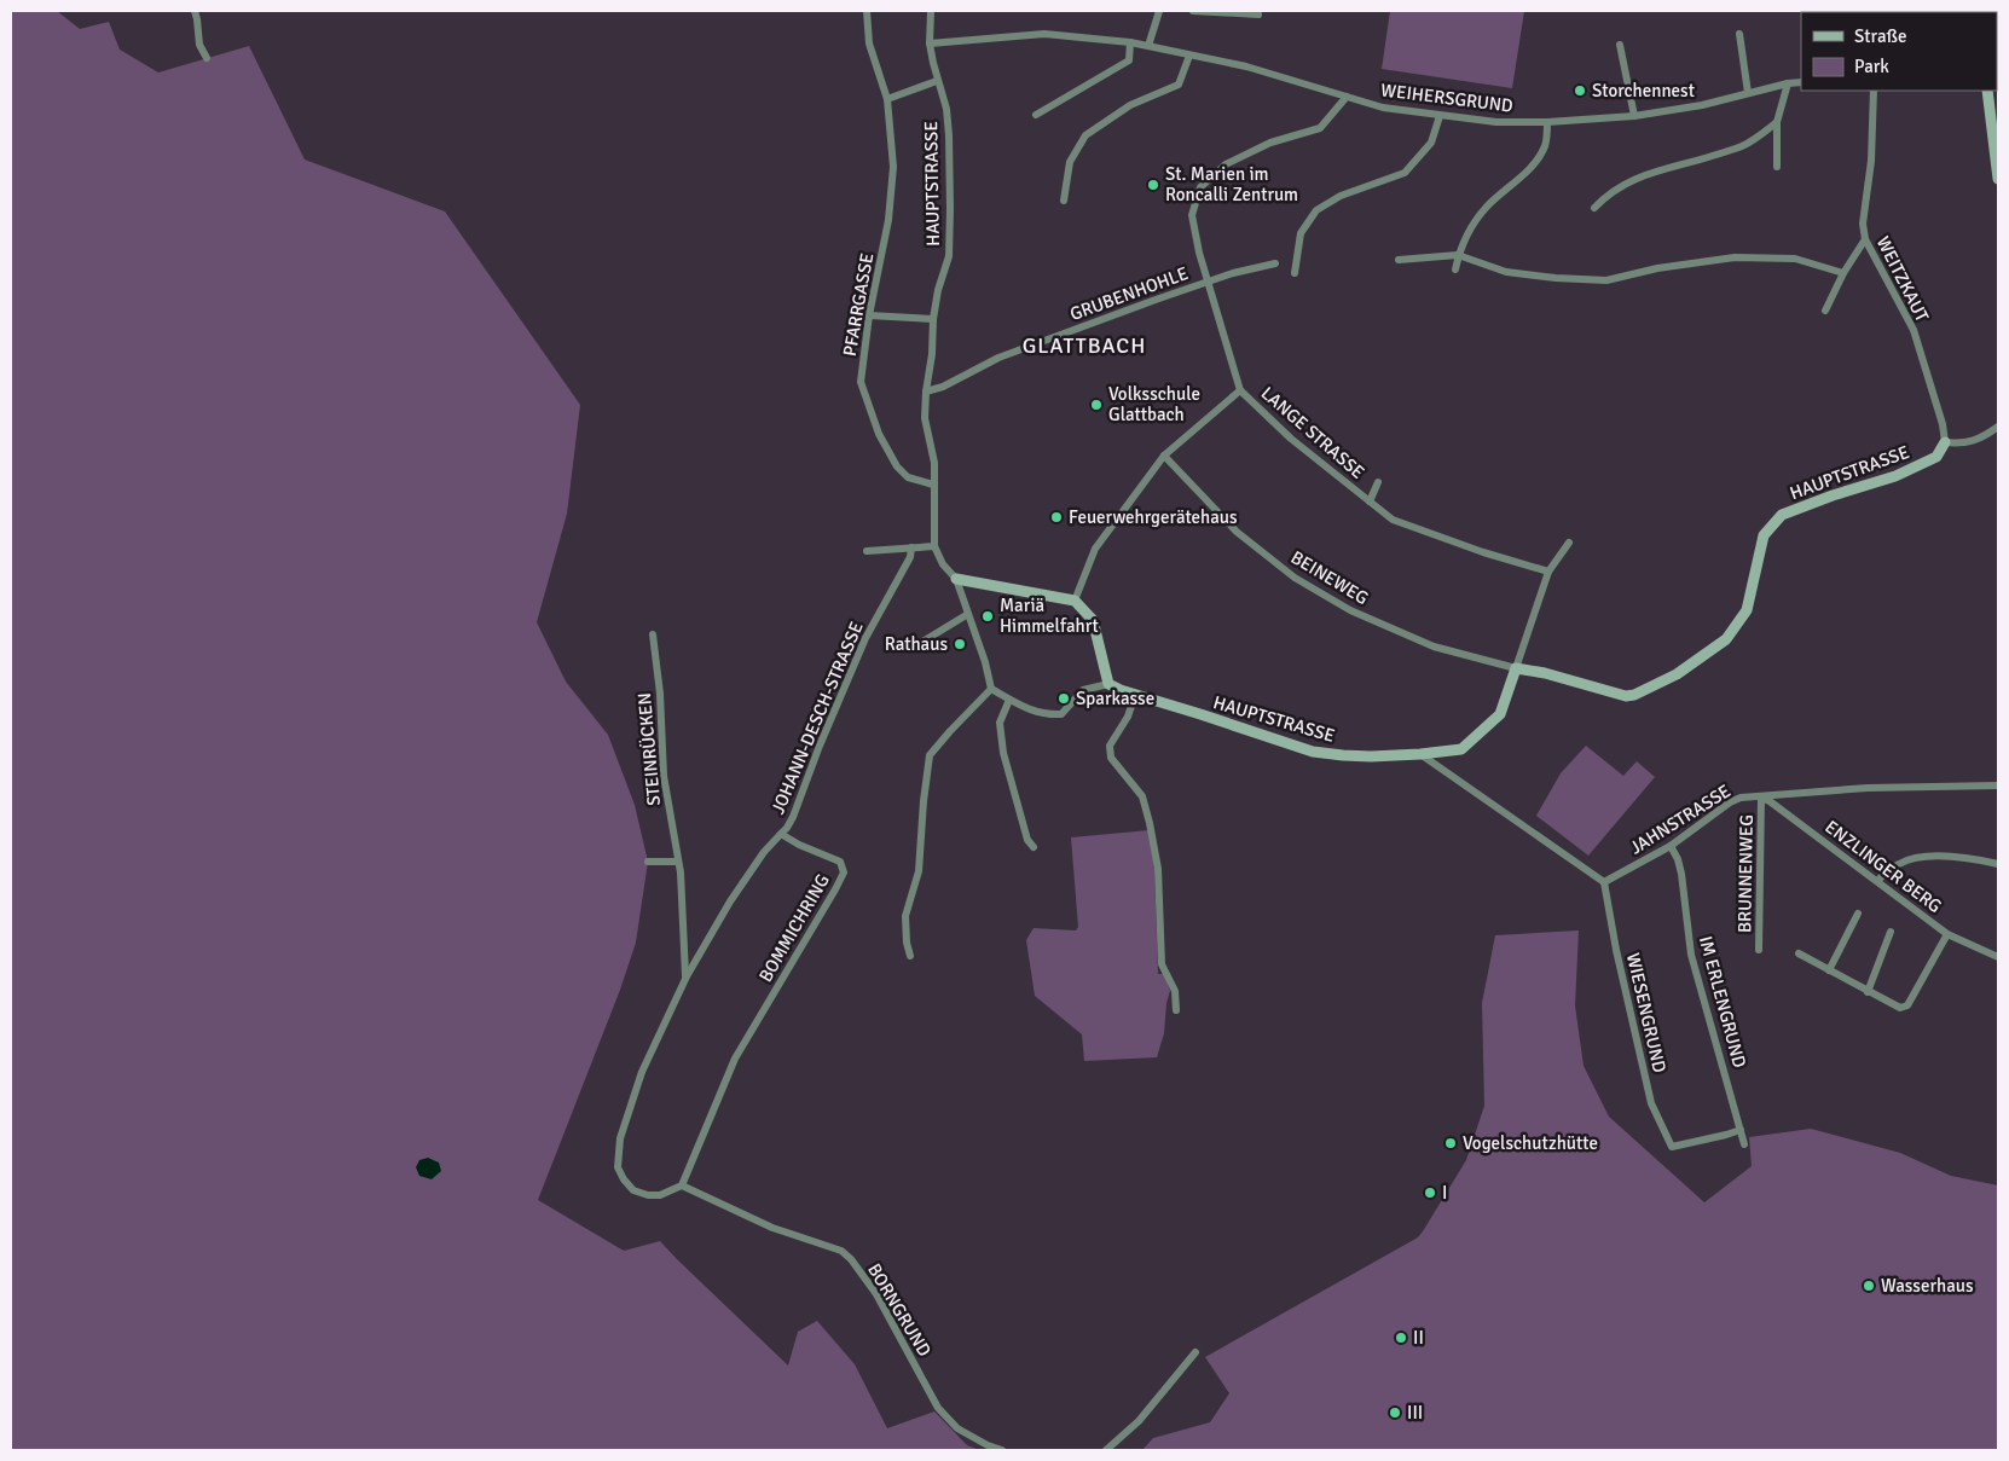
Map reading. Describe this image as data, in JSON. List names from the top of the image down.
{
  "streets": {
    "street": [
      "WEIHERSGRUND",
      "HAUPTSTRASSE",
      "WEITZKAUT",
      "GRUBENHOHLE",
      "PFARRGASSE",
      "LANGE STRASSE",
      "BEINEWEG",
      "JOHANN-DESCH-STRASSE",
      "STEINRÜCKEN",
      "JAHNSTRASSE",
      "ENZLINGER BERG",
      "BRUNNENWEG",
      "BOMMICHRING",
      "IM ERLENGRUND",
      "WIESENGRUND",
      "BORNGRUND"
    ]
  },
  "crossings": [
    ["WEIHERSGRUND", "HAUPTSTRASSE"],
    ["WEIHERSGRUND", "LANGE STRASSE"],
    ["HAUPTSTRASSE", "WEITZKAUT"],
    ["HAUPTSTRASSE", "GRUBENHOHLE"],
    ["HAUPTSTRASSE", "PFARRGASSE"],
    ["HAUPTSTRASSE", "BEINEWEG"],
    ["GRUBENHOHLE", "LANGE STRASSE"],
    ["JOHANN-DESCH-STRASSE", "BOMMICHRING"],
    ["JAHNSTRASSE", "ENZLINGER BERG"],
    ["JAHNSTRASSE", "IM ERLENGRUND"],
    ["JAHNSTRASSE", "WIESENGRUND"],
    ["ENZLINGER BERG", "BRUNNENWEG"],
    ["BOMMICHRING", "BORNGRUND"],
    ["IM ERLENGRUND", "WIESENGRUND"]
  ],
  "districts": ["GLATTBACH"],
  "places": [
    "Storchennest",
    "St. Marien im Roncalli Zentrum",
    "Volksschule Glattbach",
    "Feuerwehrgerätehaus",
    "Mariä Himmelfahrt",
    "Rathaus",
    "Sparkasse",
    "Vogelschutzhütte",
    "I",
    "Wasserhaus",
    "II",
    "III"
  ],
  "legend": ["Straße", "Park"]
}
